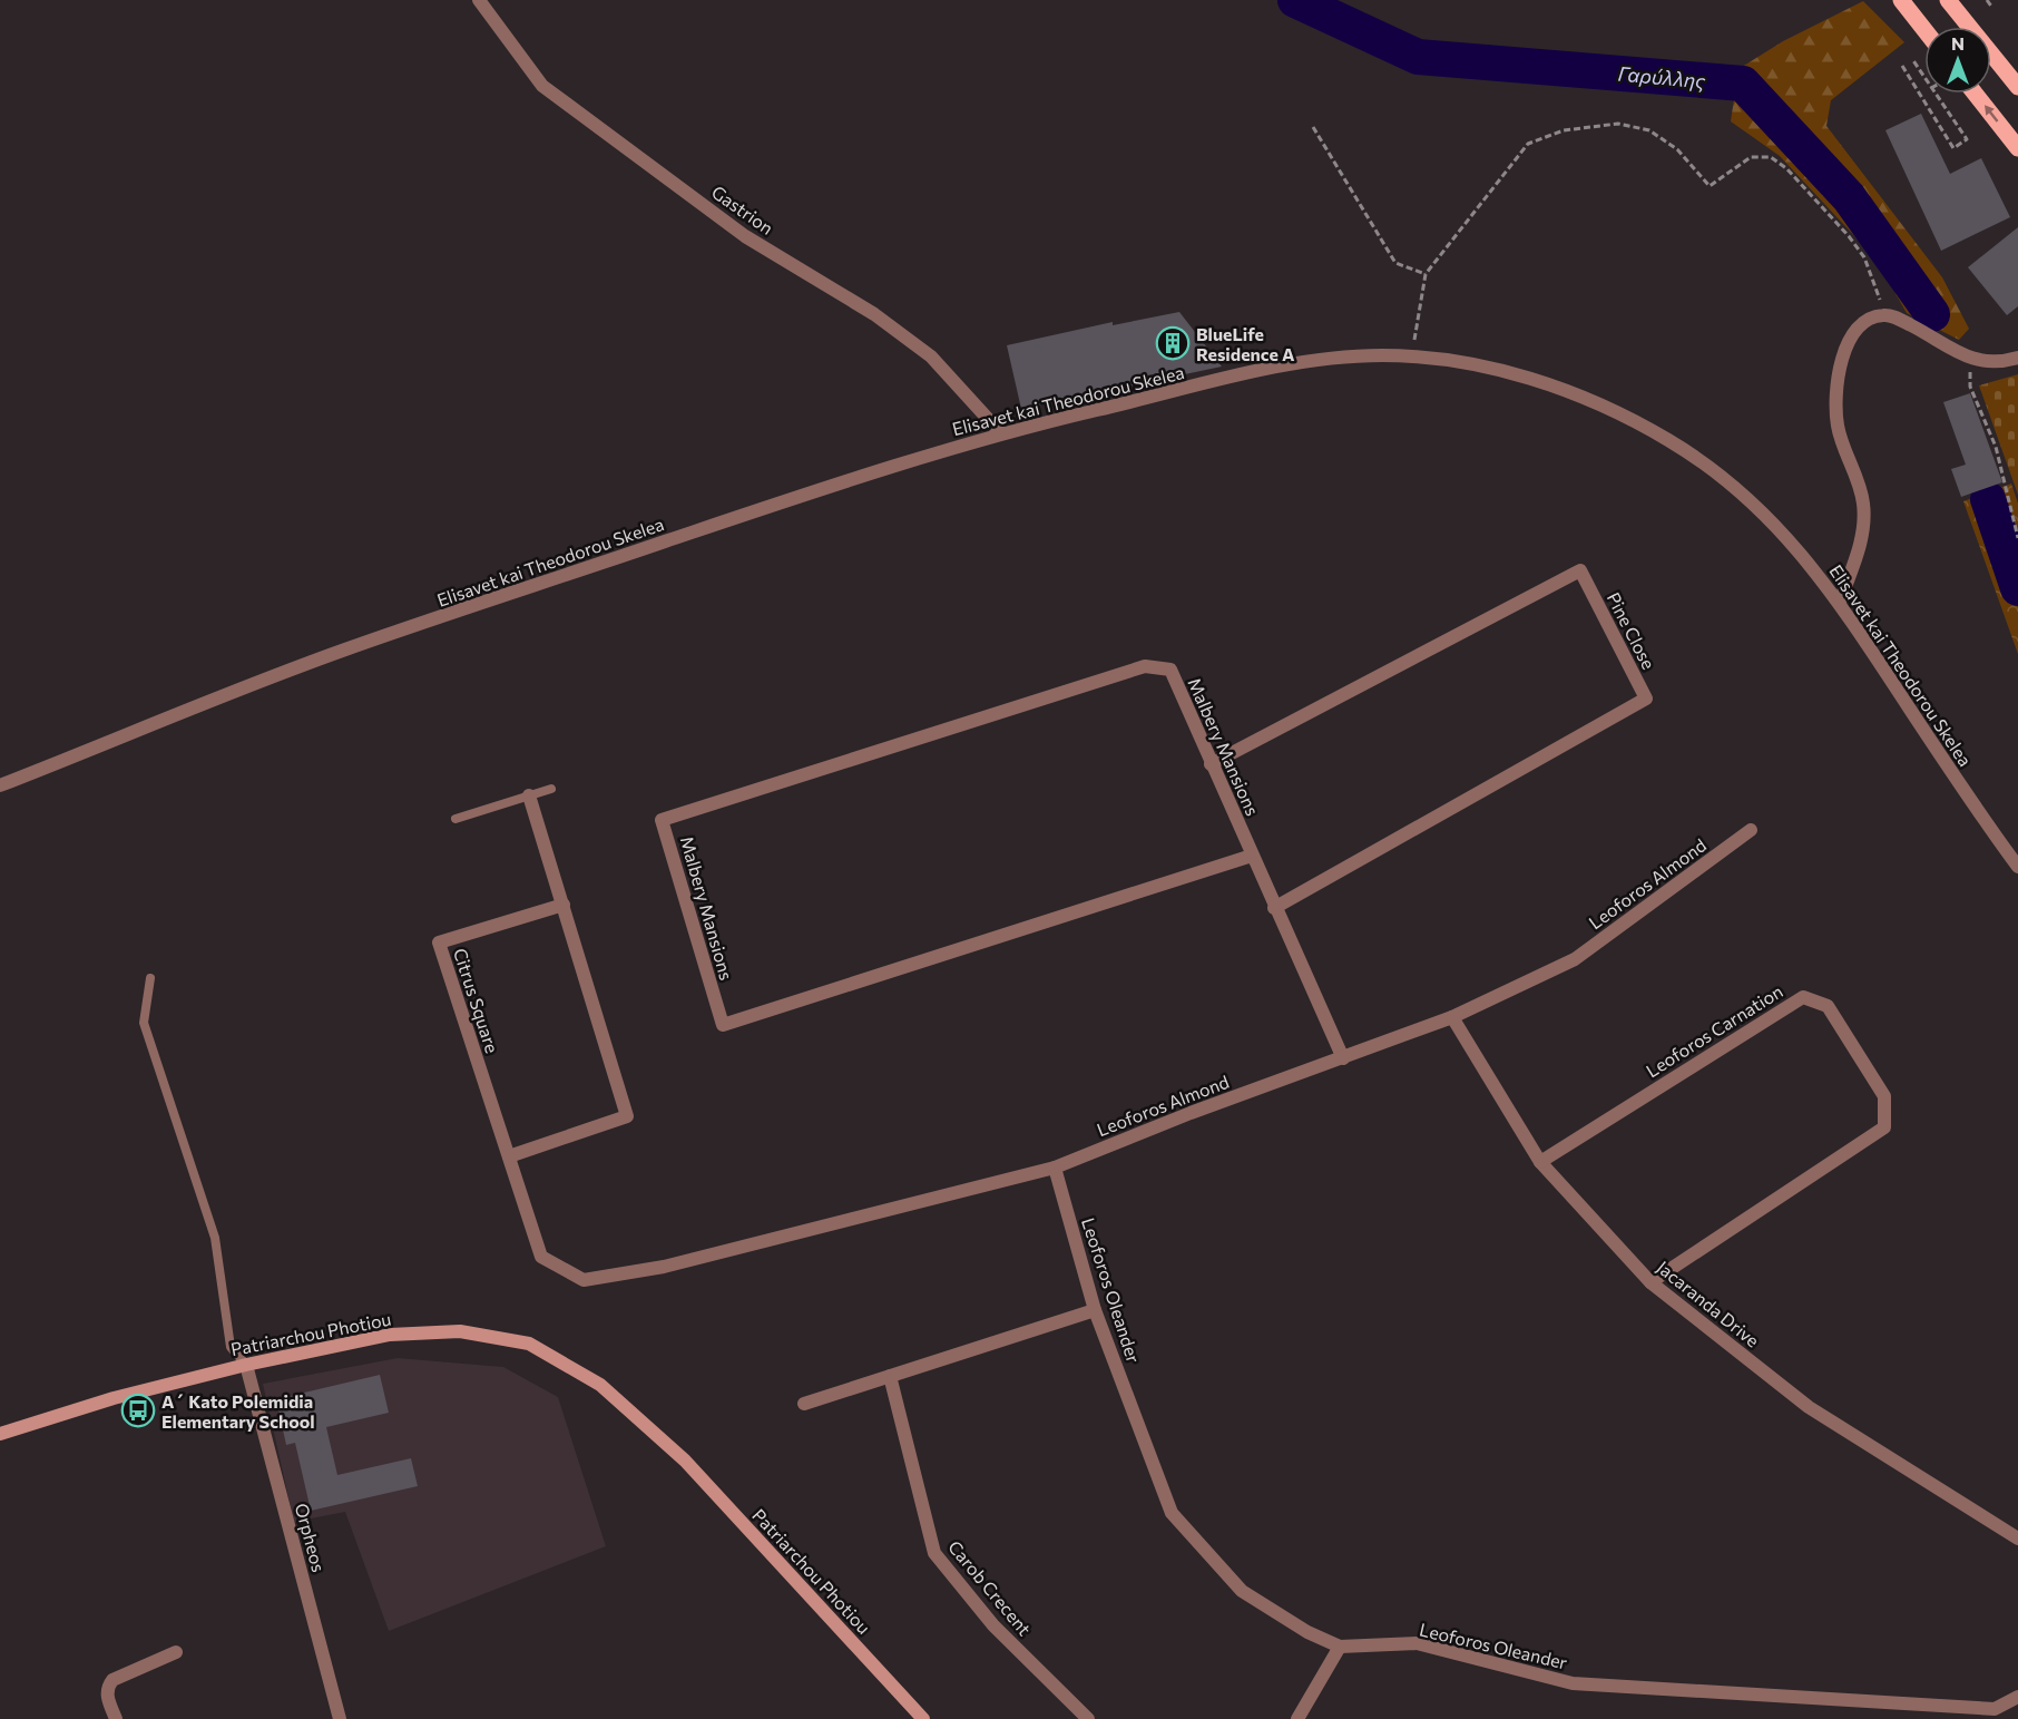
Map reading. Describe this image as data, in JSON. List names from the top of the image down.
{
  "streets": {
    "street": [
      "Gastrion",
      "Elisavet kai Theodorou Skelea",
      "Pine Close",
      "Malbery Mansions",
      "Leoforos Almond",
      "Citrus Square",
      "Leoforos Carnation",
      "Leoforos Oleander",
      "Jacaranda Drive",
      "Patriarchou Photiou",
      "Orpheos",
      "Carob Crecent"
    ]
  },
  "crossings": [
    ["Gastrion", "Elisavet kai Theodorou Skelea"],
    ["Pine Close", "Malbery Mansions"],
    ["Malbery Mansions", "Leoforos Almond"],
    ["Leoforos Almond", "Citrus Square"],
    ["Leoforos Almond", "Leoforos Oleander"],
    ["Leoforos Almond", "Jacaranda Drive"],
    ["Leoforos Carnation", "Jacaranda Drive"],
    ["Patriarchou Photiou", "Orpheos"]
  ],
  "water": ["Γαρύλλης"],
  "places": {
    "building": ["BlueLife Residence A"],
    "bus stop": ["A´ Kato Polemidia Elementary School"]
  },
  "north": "top"
}
